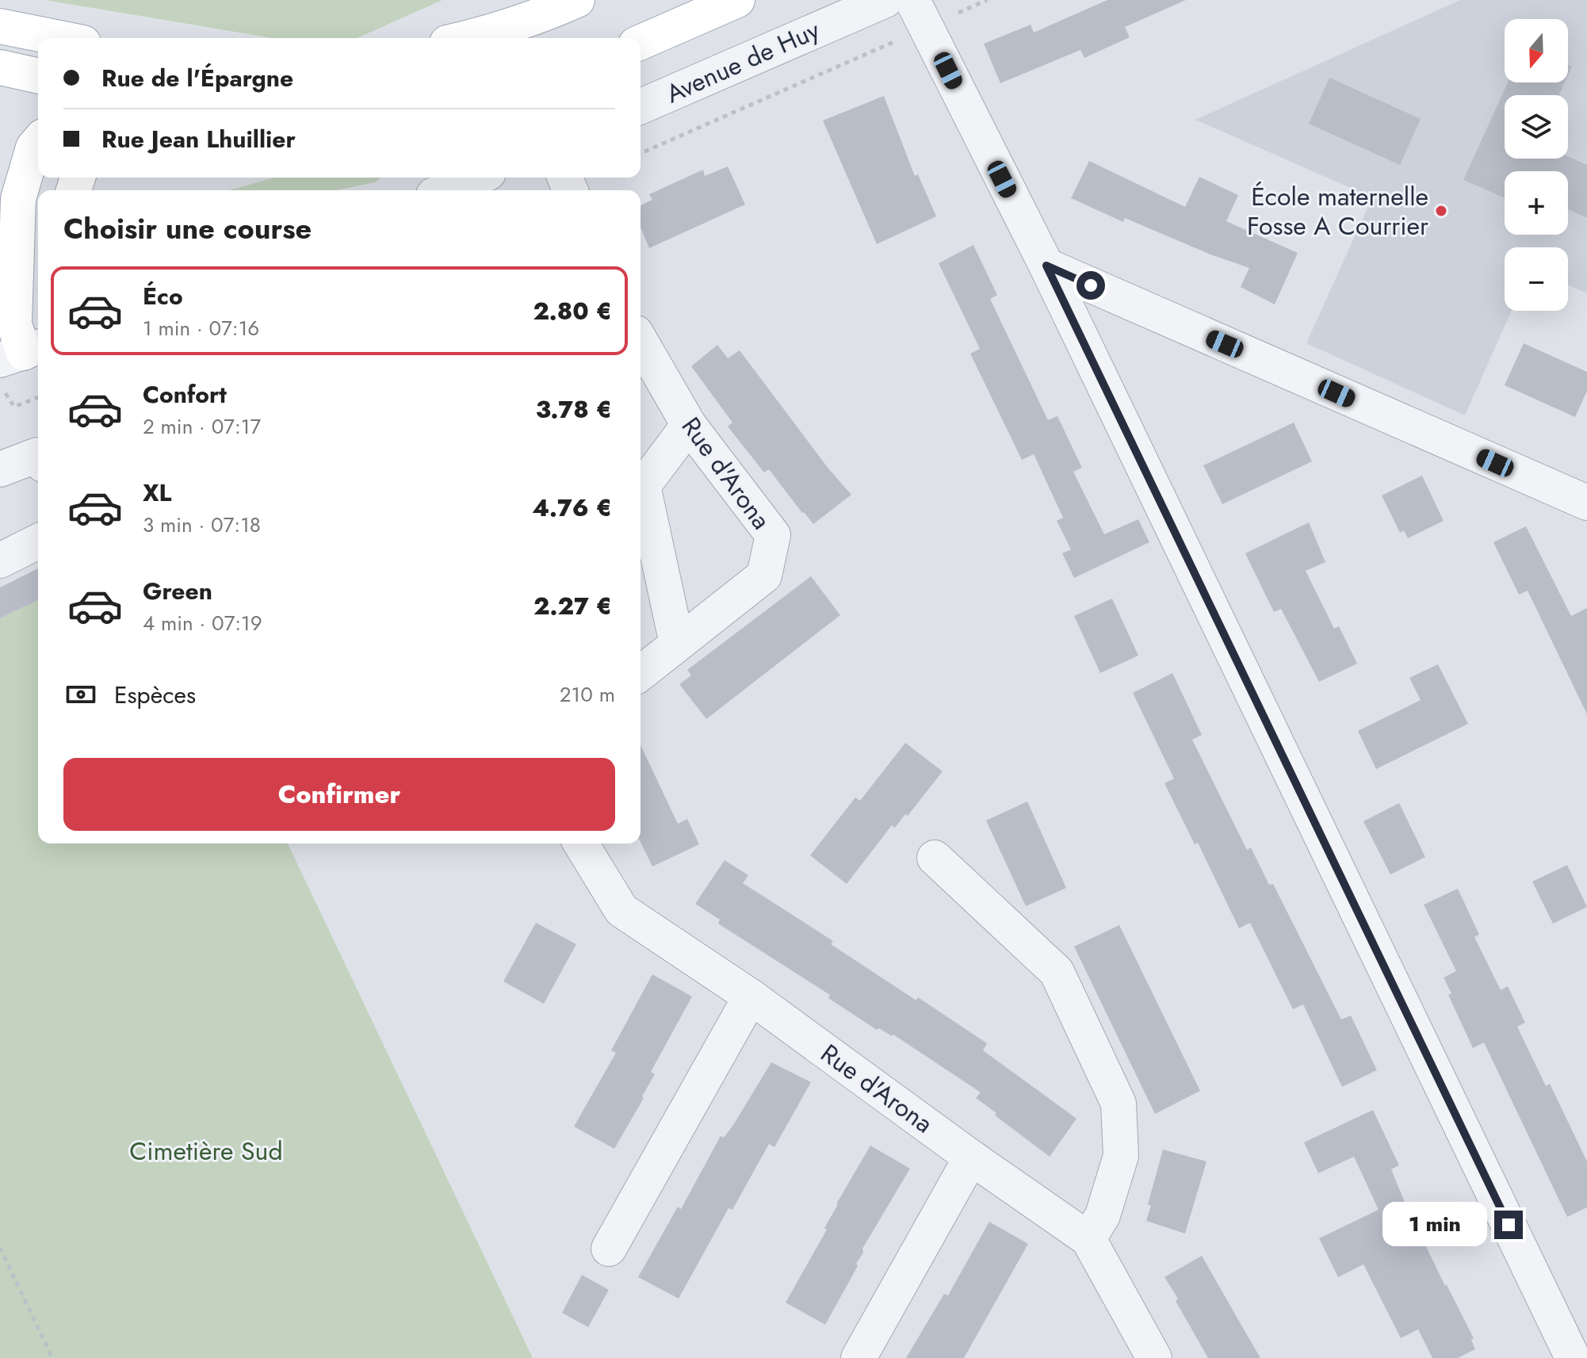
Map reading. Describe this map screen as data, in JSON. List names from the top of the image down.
{
  "streets": {
    "street": ["Avenue de Huy", "Rue d'Arona"]
  },
  "parks": ["Cimetière Sud"],
  "places": ["École maternelle Fosse A Courrier"],
  "north": "bottom",
  "page": {
    "map_buttons": ["+", "−"],
    "banner": ["Rue de l'Épargne", "Rue Jean Lhuillier"],
    "heading": "Choisir une course",
    "list": [
      {
        "name": "Éco",
        "note": "1 min · 07:16",
        "value": "2.80 €"
      },
      {
        "name": "Confort",
        "note": "2 min · 07:17",
        "value": "3.78 €"
      },
      {
        "name": "XL",
        "note": "3 min · 07:18",
        "value": "4.76 €"
      },
      {
        "name": "Green",
        "note": "4 min · 07:19",
        "value": "2.27 €"
      }
    ],
    "pay": ["Espèces", "210 m"],
    "buttons": "Confirmer",
    "bubble": "1 min"
  }
}
